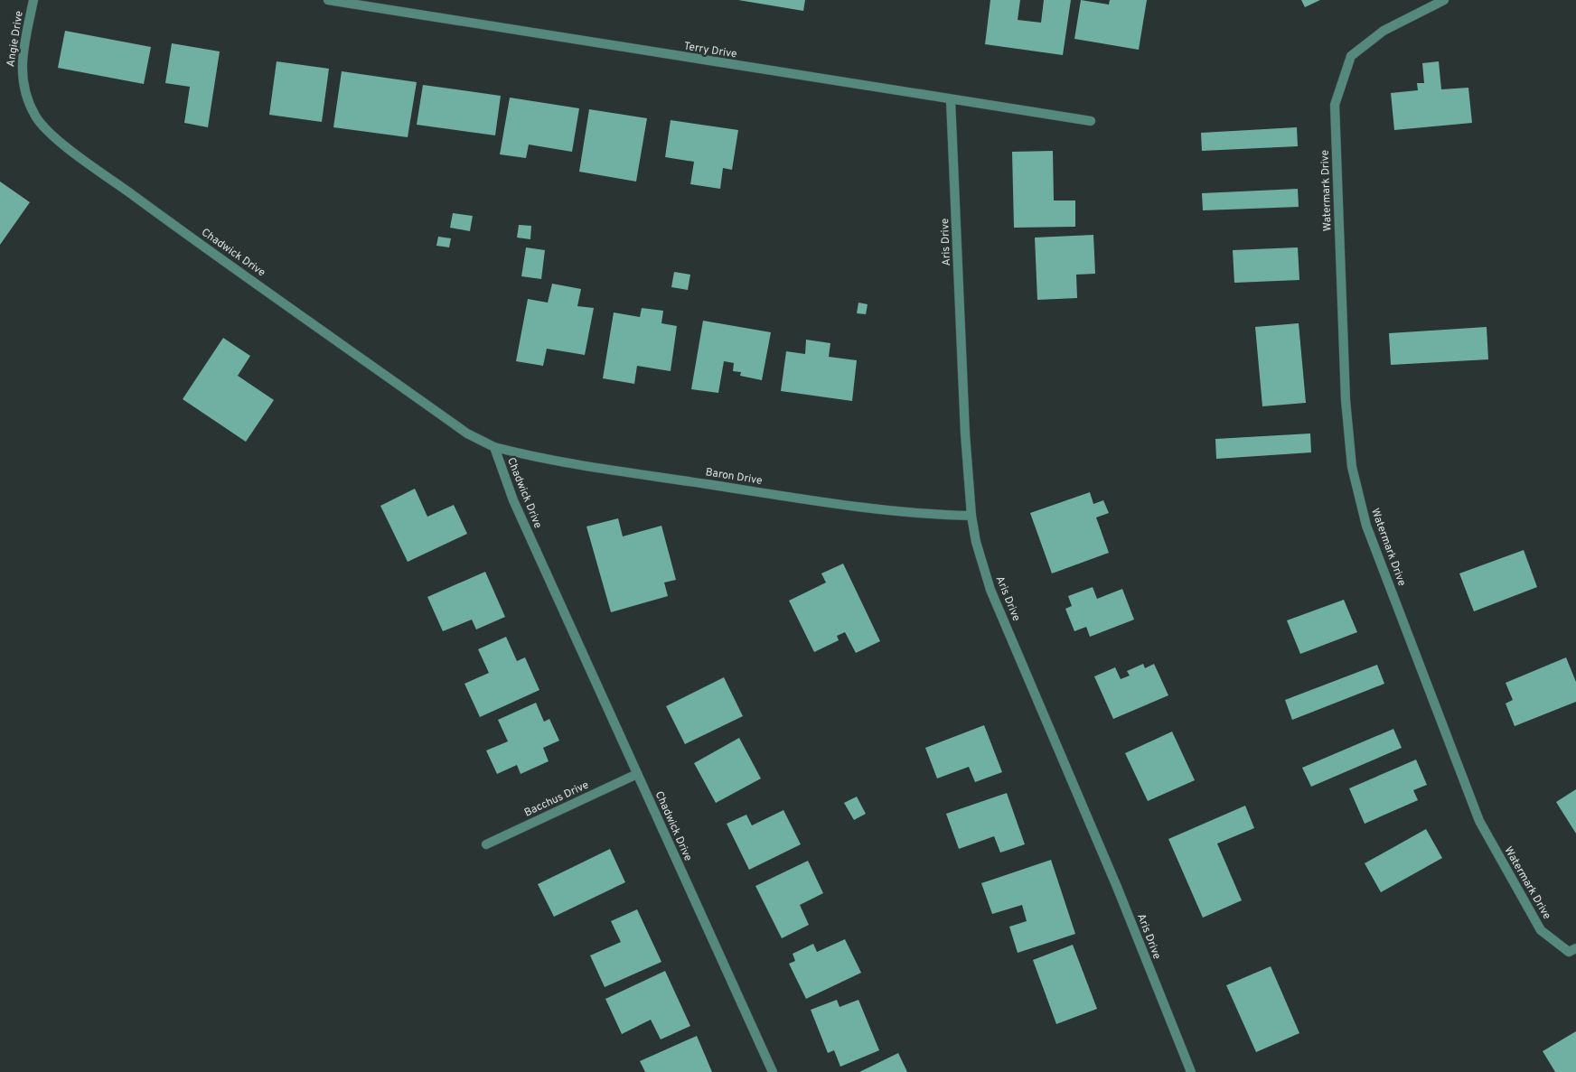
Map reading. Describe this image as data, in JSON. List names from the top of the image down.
{
  "streets": {
    "street": [
      "Angie Drive",
      "Terry Drive",
      "Watermark Drive",
      "Aris Drive",
      "Chadwick Drive",
      "Baron Drive",
      "Bacchus Drive"
    ]
  },
  "crossings": [
    ["Angie Drive", "Chadwick Drive"],
    ["Terry Drive", "Aris Drive"],
    ["Aris Drive", "Baron Drive"],
    ["Chadwick Drive", "Baron Drive"],
    ["Chadwick Drive", "Bacchus Drive"]
  ]
}
